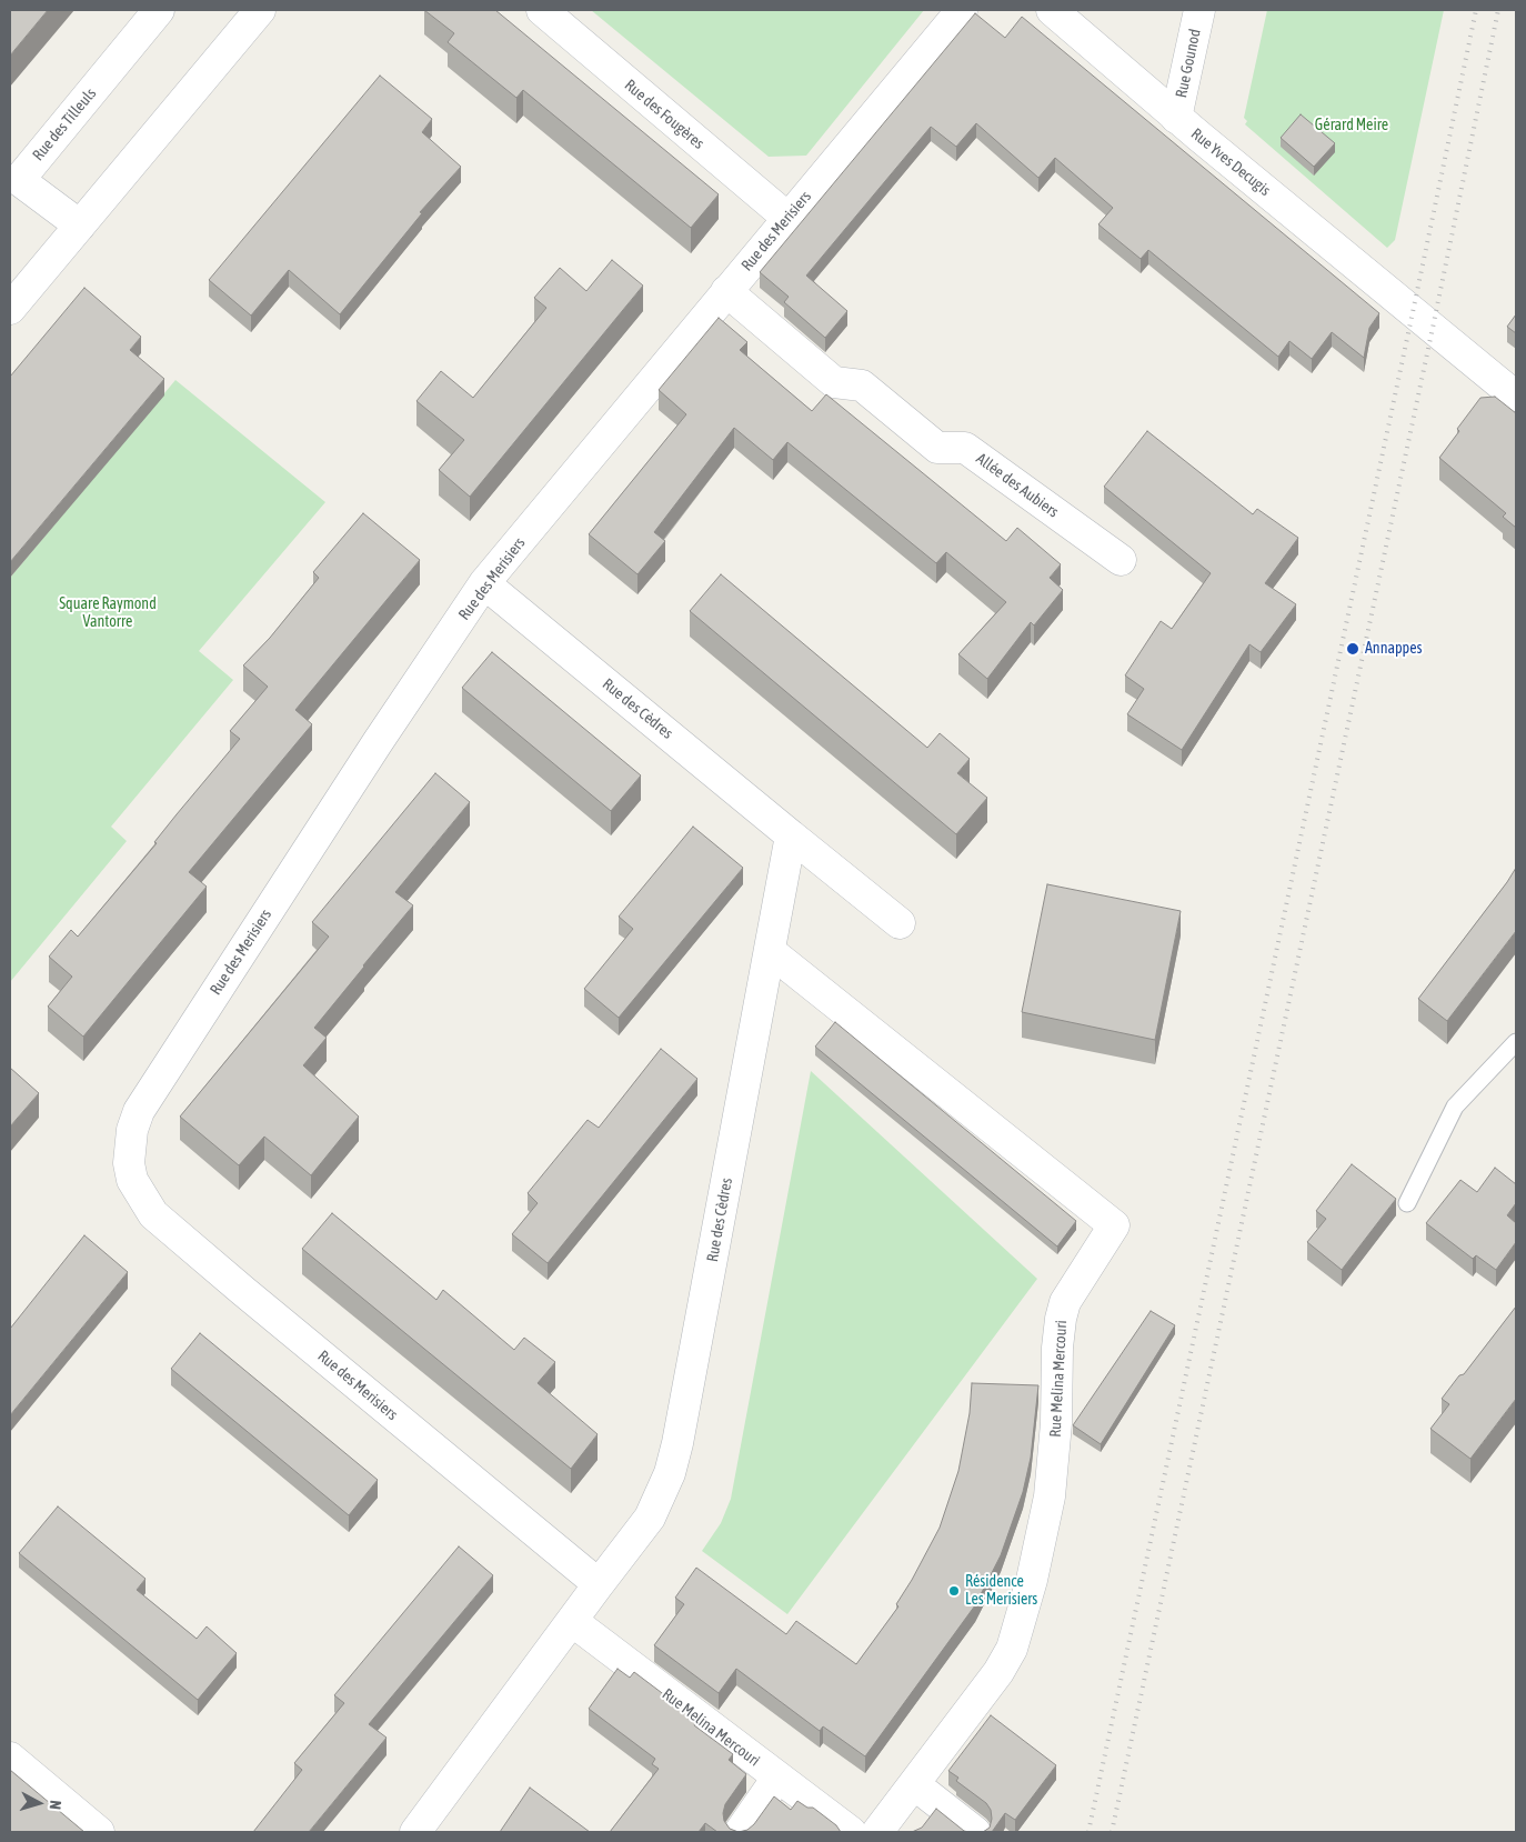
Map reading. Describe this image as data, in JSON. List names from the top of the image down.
{
  "streets": {
    "street": [
      "Rue Gounod",
      "Rue des Fougères",
      "Rue des Tilleuls",
      "Rue Yves Decugis",
      "Rue des Merisiers",
      "Allée des Aubiers",
      "Rue des Cèdres",
      "Rue Melina Mercouri"
    ]
  },
  "crossings": [
    ["Rue Gounod", "Rue Yves Decugis"],
    ["Rue des Fougères", "Rue des Merisiers"],
    ["Rue des Merisiers", "Allée des Aubiers"],
    ["Rue des Merisiers", "Rue des Cèdres"],
    ["Rue des Cèdres", "Rue Melina Mercouri"]
  ],
  "parks": ["Gérard Meire", "Square Raymond Vantorre"],
  "places": ["Annappes", "Résidence Les Merisiers"],
  "north": "right"
}
